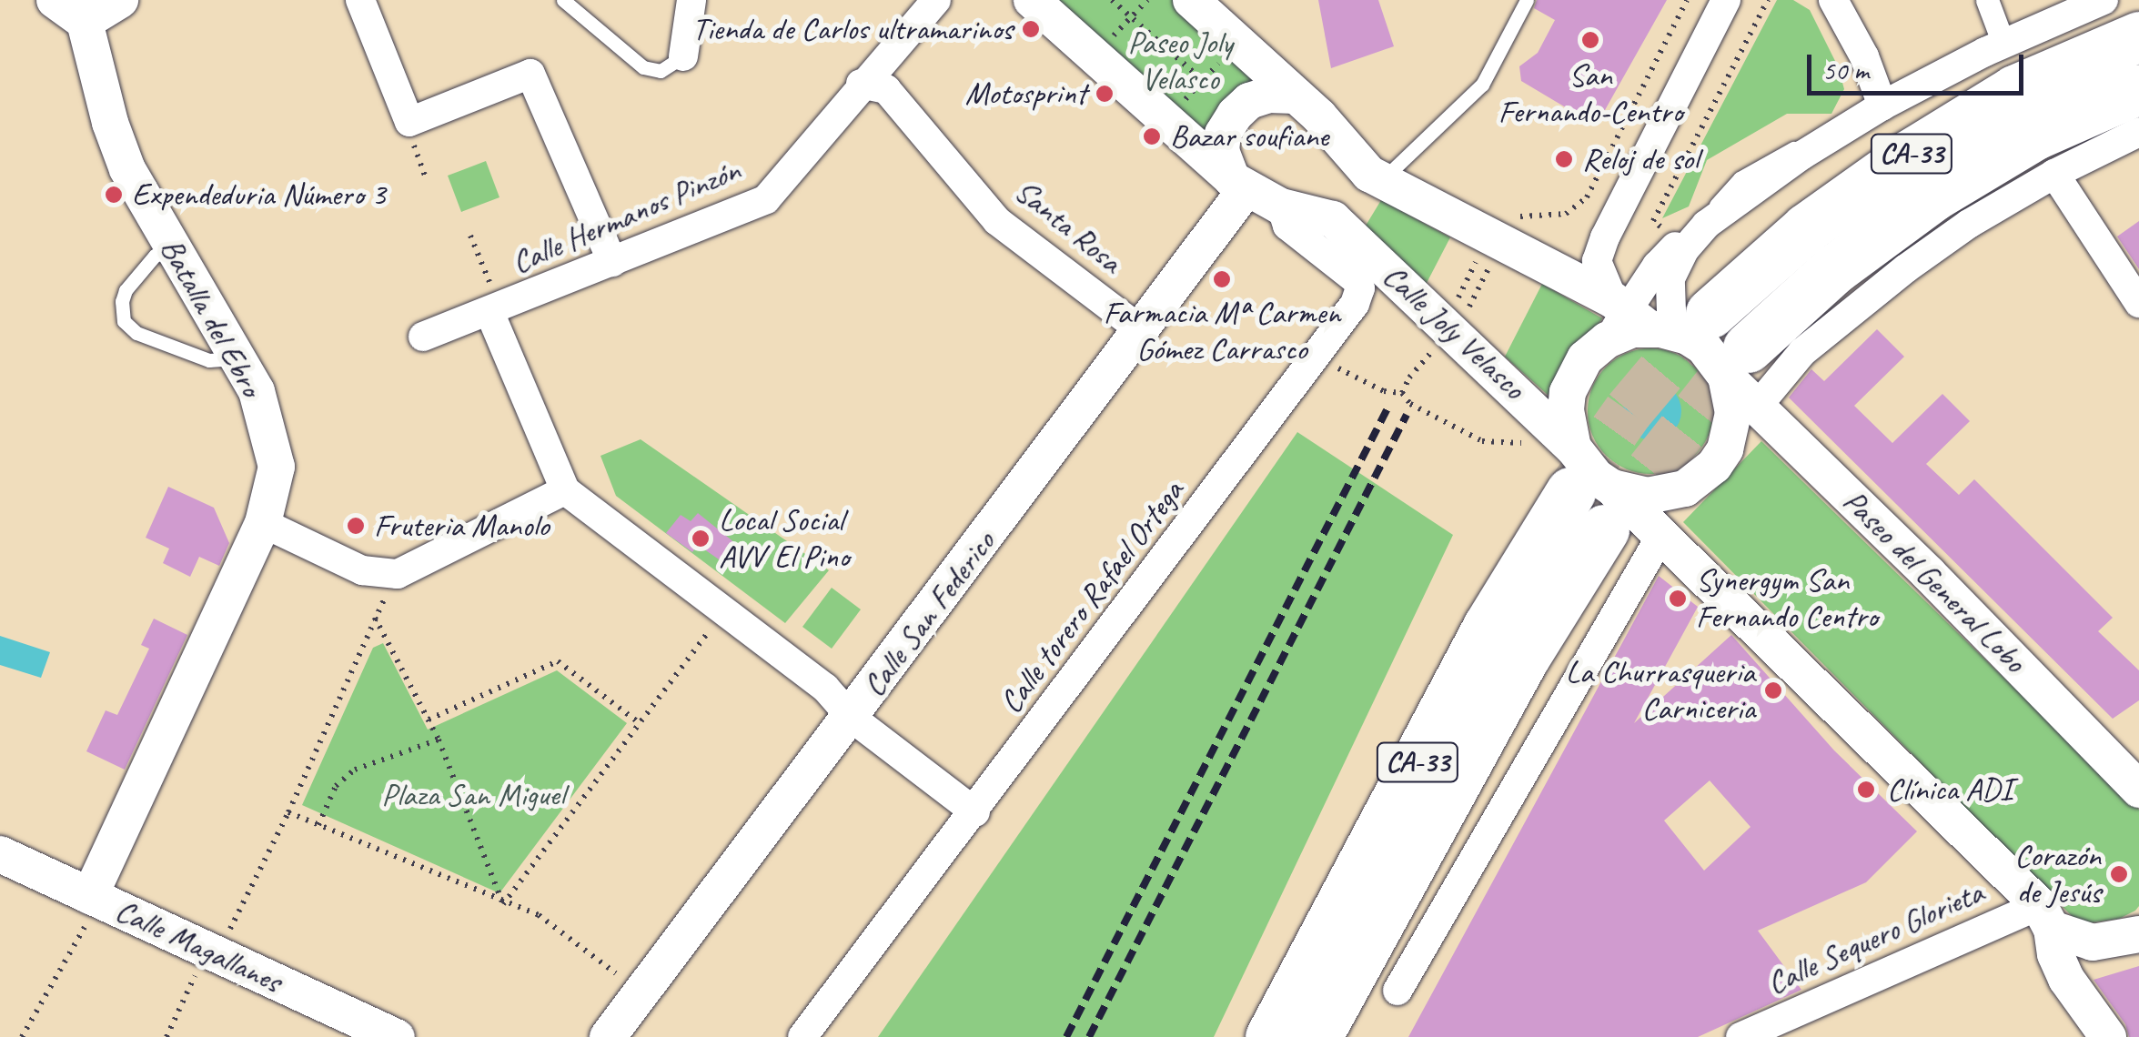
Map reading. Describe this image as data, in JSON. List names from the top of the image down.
{
  "streets": {
    "highway": ["CA-33"],
    "street": [
      "Calle Hermanos Pinzón",
      "Santa Rosa",
      "Batalla del Ebro",
      "Calle Joly Velasco",
      "Paseo del General Lobo",
      "Calle torero Rafael Ortega",
      "Calle San Federico",
      "Calle Sequero Glorieta",
      "Calle Magallanes"
    ]
  },
  "crossings": [
    ["CA-33", "Calle Joly Velasco"],
    ["CA-33", "Paseo del General Lobo"],
    ["Calle Hermanos Pinzón", "Santa Rosa"],
    ["Santa Rosa", "Calle San Federico"],
    ["Batalla del Ebro", "Calle Magallanes"],
    ["Calle Joly Velasco", "Paseo del General Lobo"]
  ],
  "parks": ["Paseo Joly Velasco", "Plaza San Miguel"],
  "places": [
    "Tienda de Carlos ultramarinos",
    "San Fernando-Centro",
    "Motosprint",
    "Bazar soufiane",
    "Reloj de sol",
    "Expendeduria Número 3",
    "Farmacia Mª Carmen Gómez Carrasco",
    "Fruteria Manolo",
    "Local Social AVV El Pino",
    "Synergym San Fernando Centro",
    "La Churrasqueria Carniceria",
    "Clínica ADI",
    "Corazón de Jesús"
  ],
  "scale_bar": "50 m"
}
